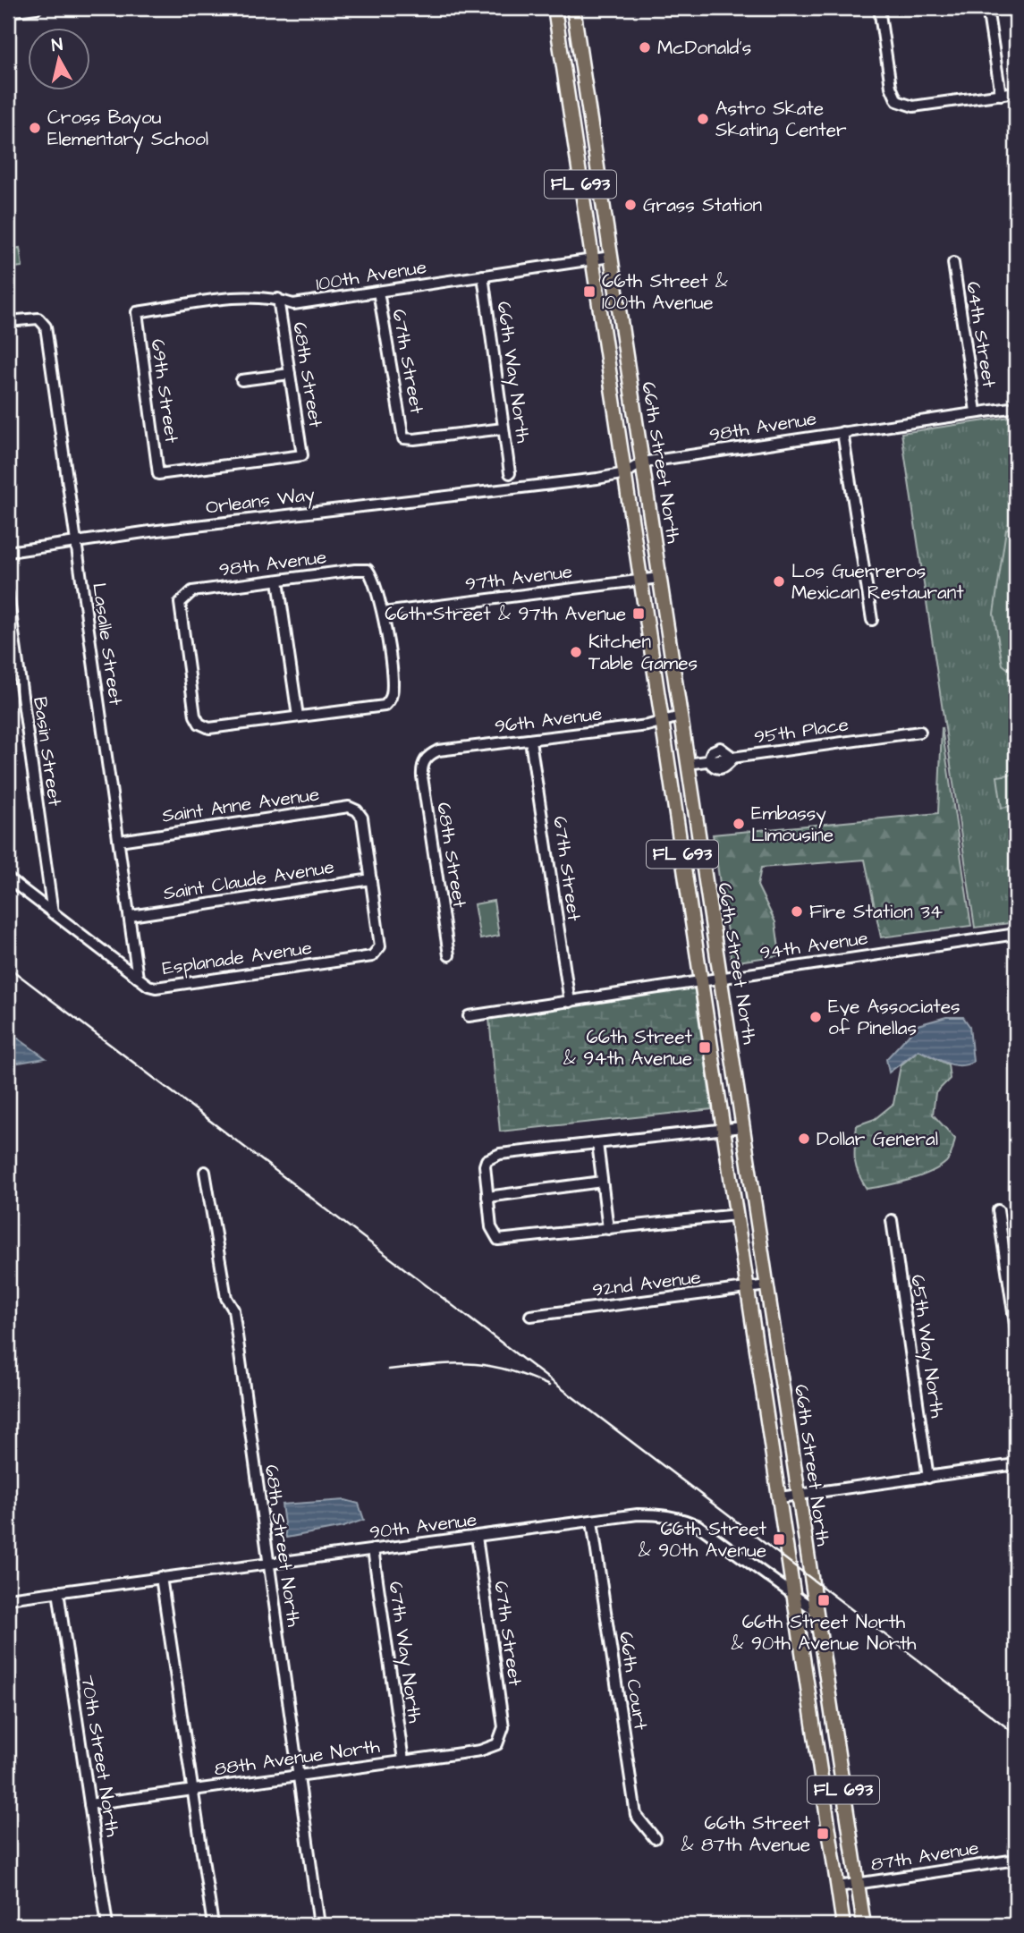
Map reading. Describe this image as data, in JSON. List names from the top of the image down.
{
  "streets": {
    "main road": ["FL 693", "66th Street North"],
    "street": [
      "100th Avenue",
      "64th Street",
      "67th Street",
      "66th Way North",
      "68th Street",
      "69th Street",
      "98th Avenue",
      "Orleans Way",
      "97th Avenue",
      "Lasalle Street",
      "96th Avenue",
      "95th Place",
      "Basin Street",
      "Saint Anne Avenue",
      "Saint Claude Avenue",
      "94th Avenue",
      "Esplanade Avenue",
      "92nd Avenue",
      "65th Way North",
      "90th Avenue",
      "68th Street North",
      "67th Way North",
      "66th Court",
      "70th Street North",
      "88th Avenue North",
      "87th Avenue"
    ]
  },
  "crossings": [
    ["100th Avenue", "67th Street"],
    ["100th Avenue", "66th Way North"],
    ["100th Avenue", "68th Street"],
    ["100th Avenue", "69th Street"],
    ["100th Avenue", "66th Street North"],
    ["64th Street", "98th Avenue"],
    ["67th Street", "66th Way North"],
    ["67th Street", "96th Avenue"],
    ["67th Street", "94th Avenue"],
    ["67th Street", "90th Avenue"],
    ["67th Street", "88th Avenue North"],
    ["68th Street", "69th Street"],
    ["68th Street", "96th Avenue"],
    ["98th Avenue", "66th Street North"],
    ["98th Avenue", "Orleans Way"],
    ["98th Avenue", "97th Avenue"],
    ["66th Street North", "97th Avenue"],
    ["66th Street North", "96th Avenue"],
    ["66th Street North", "95th Place"],
    ["66th Street North", "94th Avenue"],
    ["66th Street North", "92nd Avenue"],
    ["66th Street North", "90th Avenue"],
    ["66th Street North", "87th Avenue"],
    ["Orleans Way", "Lasalle Street"],
    ["Lasalle Street", "Saint Anne Avenue"],
    ["Lasalle Street", "Saint Claude Avenue"],
    ["Lasalle Street", "Esplanade Avenue"],
    ["Basin Street", "Esplanade Avenue"],
    ["Saint Anne Avenue", "Saint Claude Avenue"],
    ["Saint Anne Avenue", "Esplanade Avenue"],
    ["Saint Claude Avenue", "Esplanade Avenue"],
    ["90th Avenue", "68th Street North"],
    ["90th Avenue", "67th Way North"],
    ["90th Avenue", "66th Court"],
    ["90th Avenue", "70th Street North"],
    ["68th Street North", "88th Avenue North"],
    ["67th Way North", "88th Avenue North"],
    ["70th Street North", "88th Avenue North"]
  ],
  "places": {
    "other": [
      "McDonald's",
      "Astro Skate Skating Center",
      "Cross Bayou Elementary School",
      "Grass Station",
      "Los Guerreros Mexican Restaurant",
      "Kitchen Table Games",
      "Embassy Limousine",
      "Fire Station 34",
      "Eye Associates of Pinellas",
      "Dollar General"
    ],
    "transit": [
      "66th Street & 100th Avenue",
      "66th Street & 97th Avenue",
      "66th Street & 94th Avenue",
      "66th Street & 90th Avenue",
      "66th Street North & 90th Avenue North",
      "66th Street & 87th Avenue"
    ]
  },
  "north": "top"
}
